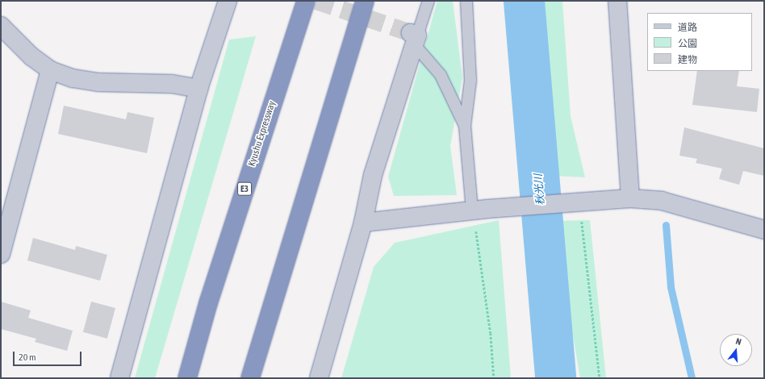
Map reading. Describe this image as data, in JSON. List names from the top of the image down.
{
  "streets": {
    "highway": ["Kyushu Expressway", "E3"]
  },
  "water": ["秋光川"],
  "legend": ["道路", "公園", "建物"],
  "scale_bar": "20 m",
  "north": "top"
}
